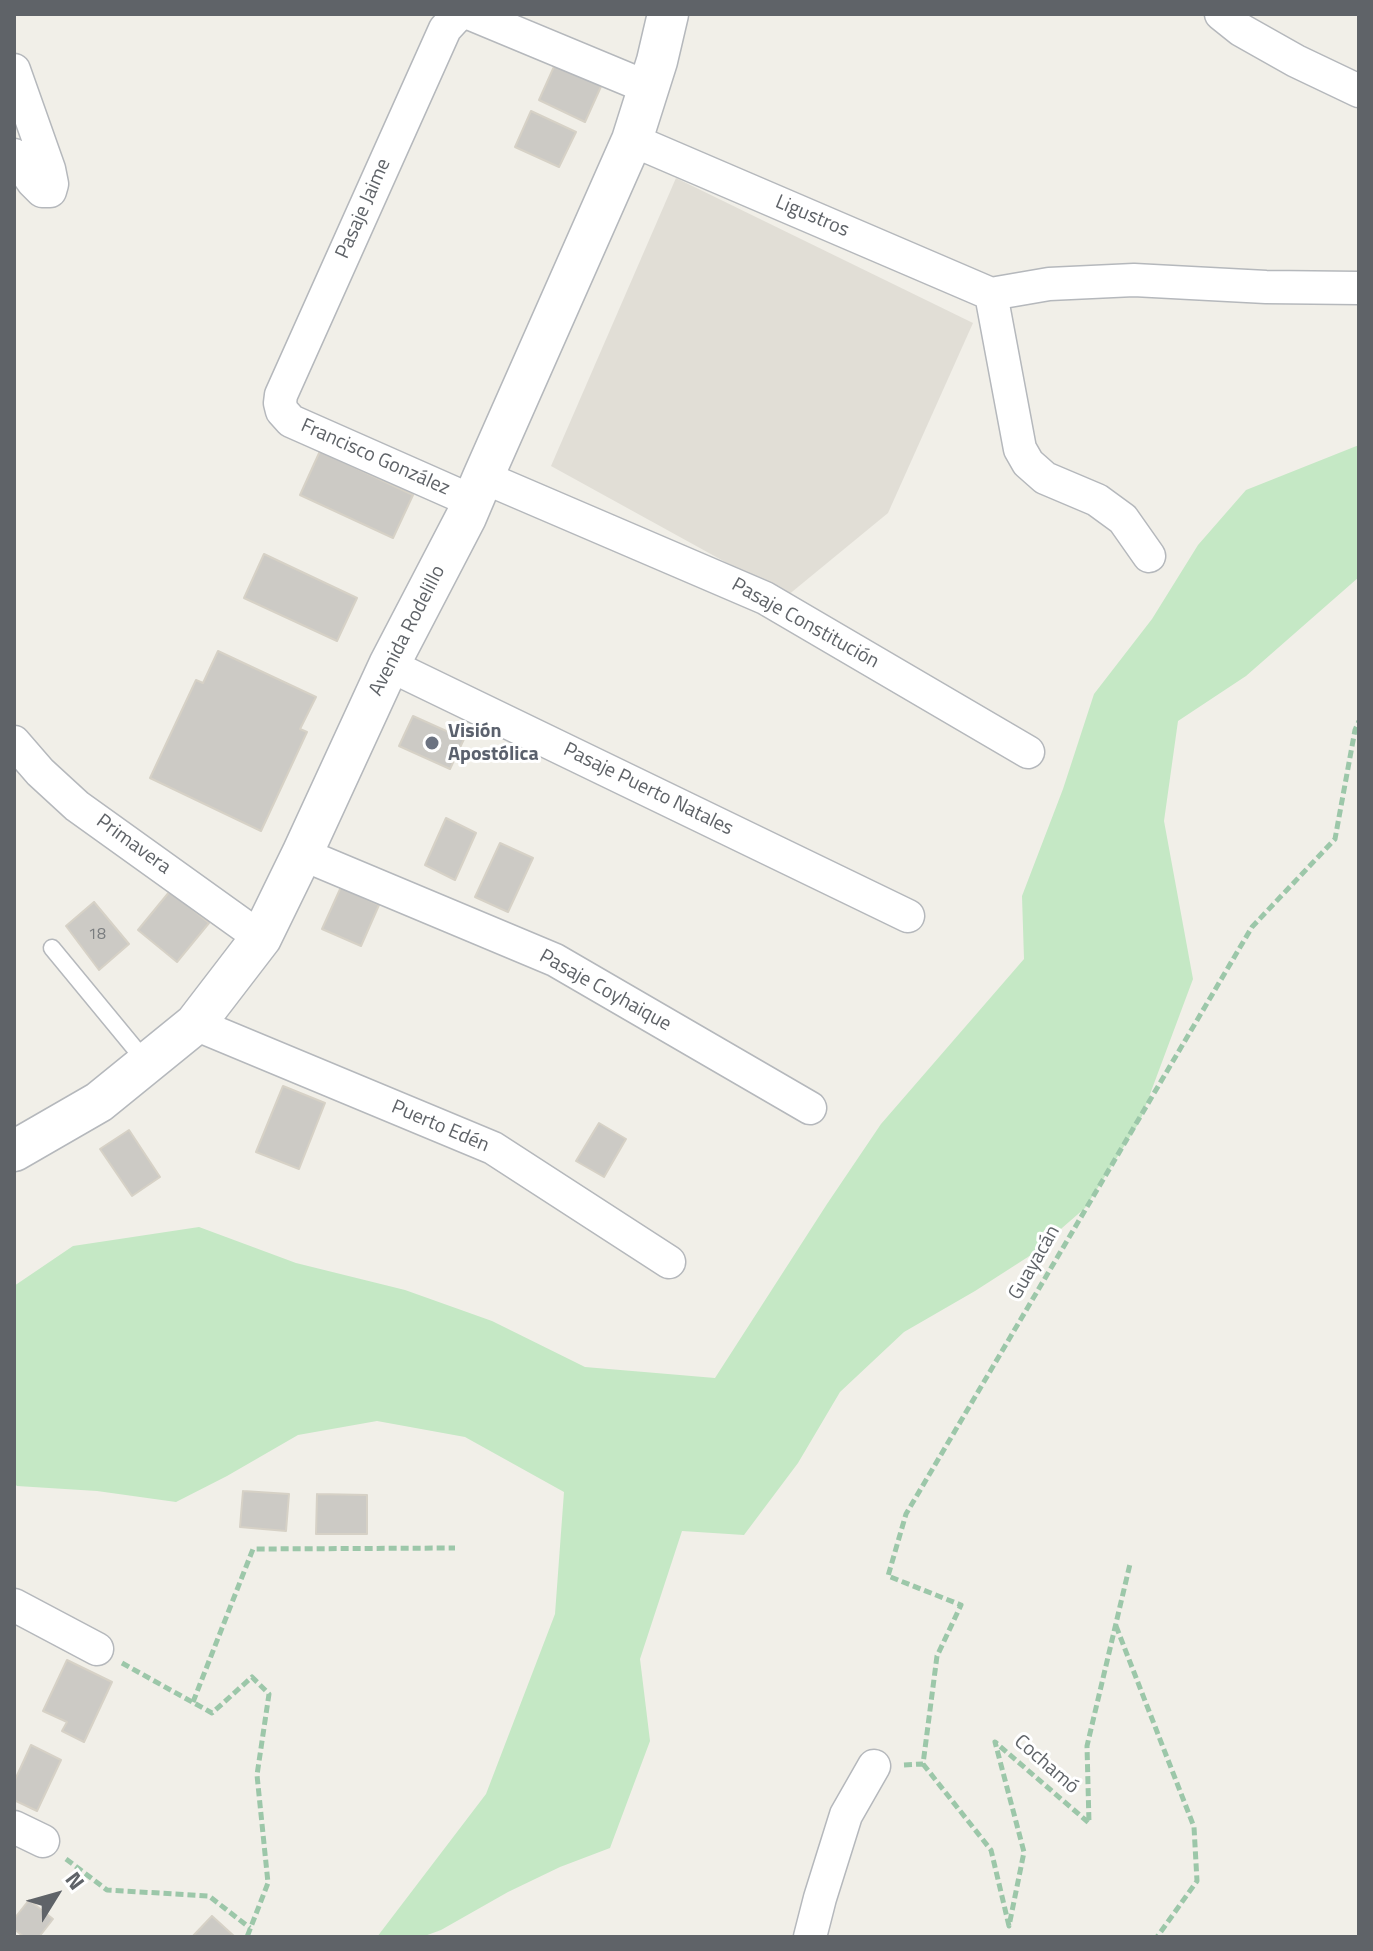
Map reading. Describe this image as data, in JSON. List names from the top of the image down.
{
  "streets": {
    "street": [
      "Pasaje Jaime",
      "Ligustros",
      "Francisco González",
      "Pasaje Constitución",
      "Avenida Rodelillo",
      "Pasaje Puerto Natales",
      "Primavera",
      "Pasaje Coyhaique",
      "Puerto Edén"
    ],
    "path": ["Guayacán", "Cochamó"]
  },
  "crossings": [
    ["Pasaje Jaime", "Francisco González"],
    ["Ligustros", "Avenida Rodelillo"],
    ["Francisco González", "Pasaje Constitución"],
    ["Francisco González", "Avenida Rodelillo"],
    ["Pasaje Constitución", "Avenida Rodelillo"],
    ["Avenida Rodelillo", "Pasaje Puerto Natales"],
    ["Avenida Rodelillo", "Primavera"],
    ["Avenida Rodelillo", "Pasaje Coyhaique"],
    ["Avenida Rodelillo", "Puerto Edén"],
    ["Guayacán", "Cochamó"]
  ],
  "places": ["Visión Apostólica"],
  "house_numbers": ["18"],
  "north": "top right"
}
